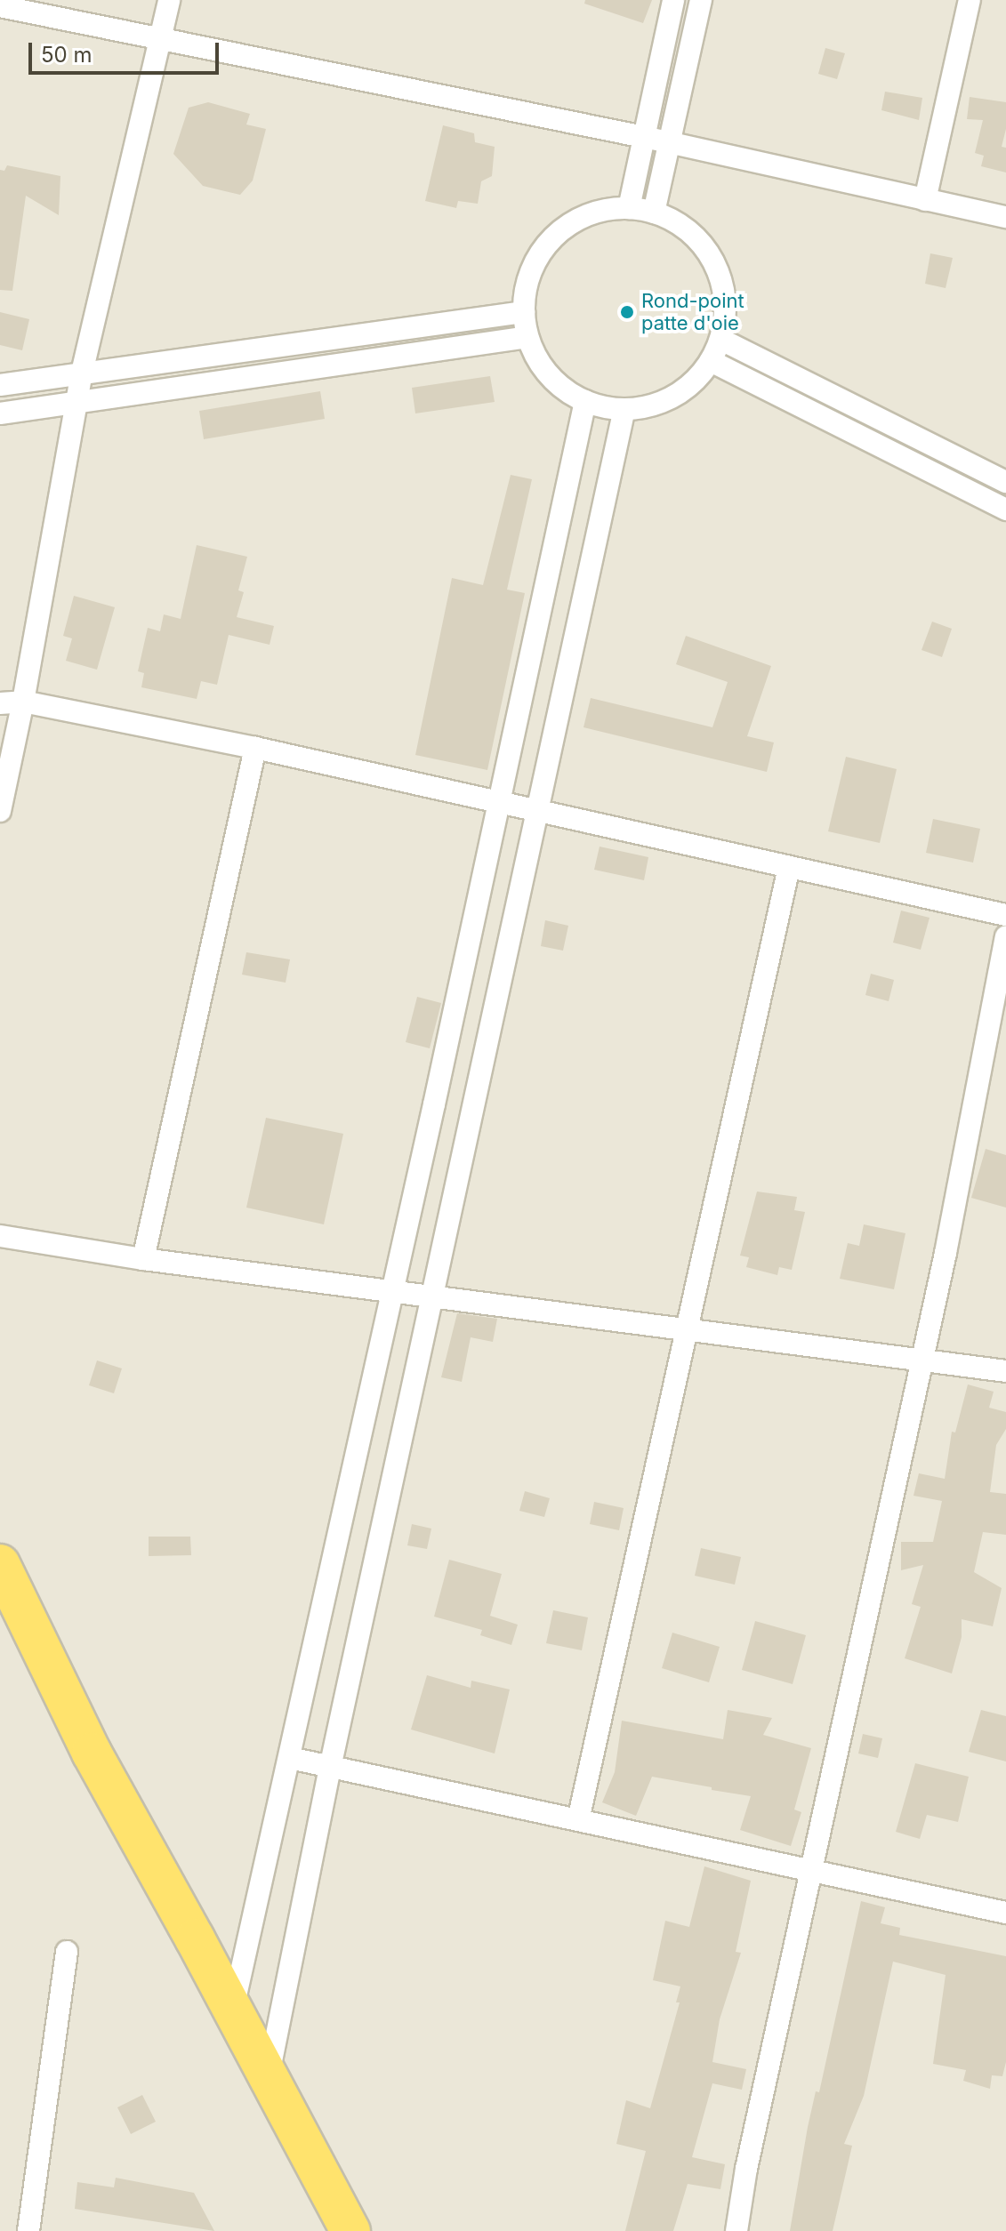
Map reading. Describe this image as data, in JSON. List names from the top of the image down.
{
  "places": ["Rond-point patte d'oie"],
  "scale_bar": "50 m"
}
